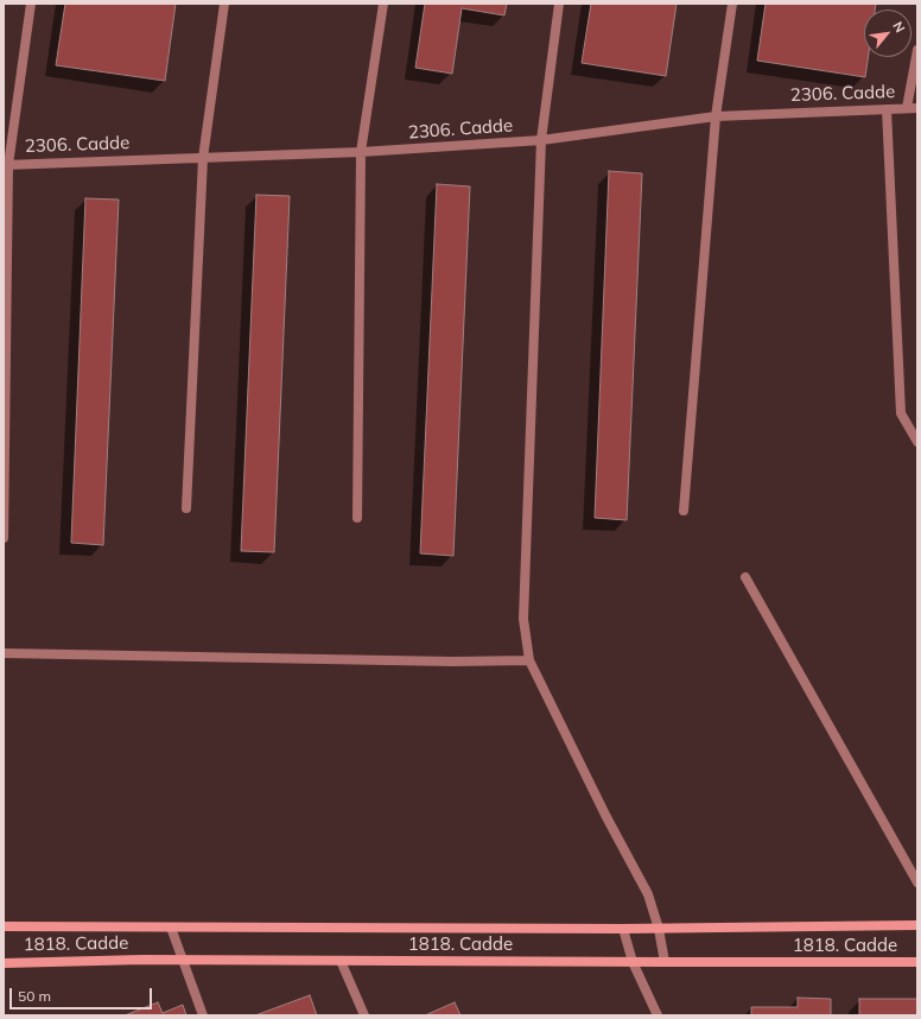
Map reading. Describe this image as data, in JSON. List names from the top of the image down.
{
  "streets": {
    "main road": ["1818. Cadde"],
    "street": ["2306. Cadde"]
  },
  "scale_bar": "50 m",
  "north": "top right"
}
